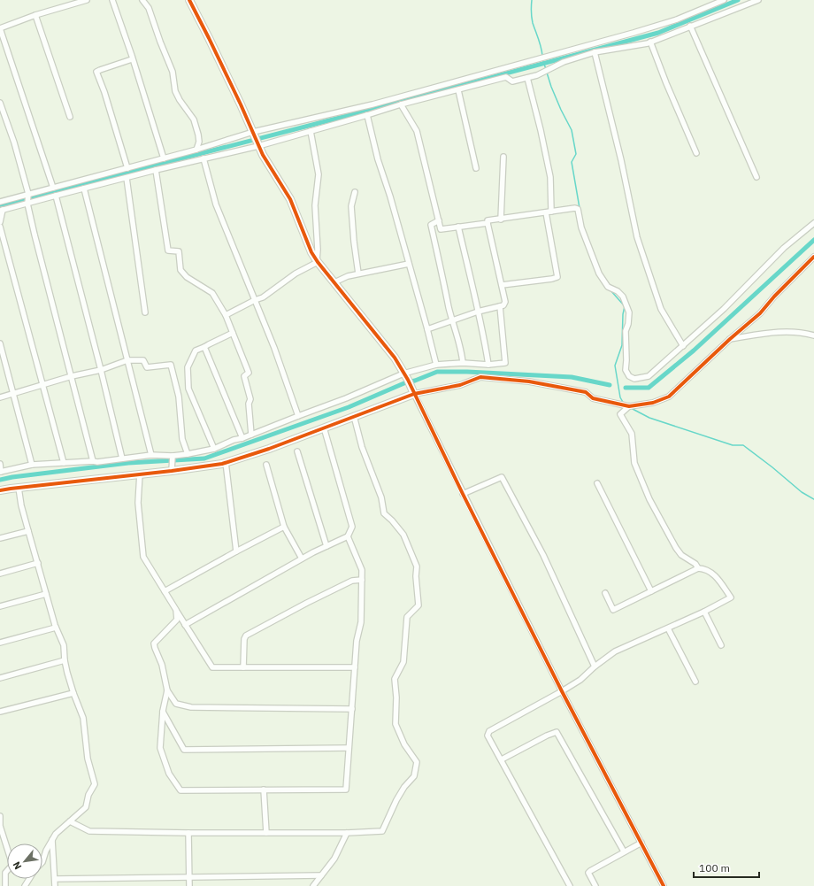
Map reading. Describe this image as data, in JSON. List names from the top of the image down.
{
  "scale_bar": "100 m",
  "north": "bottom left"
}
